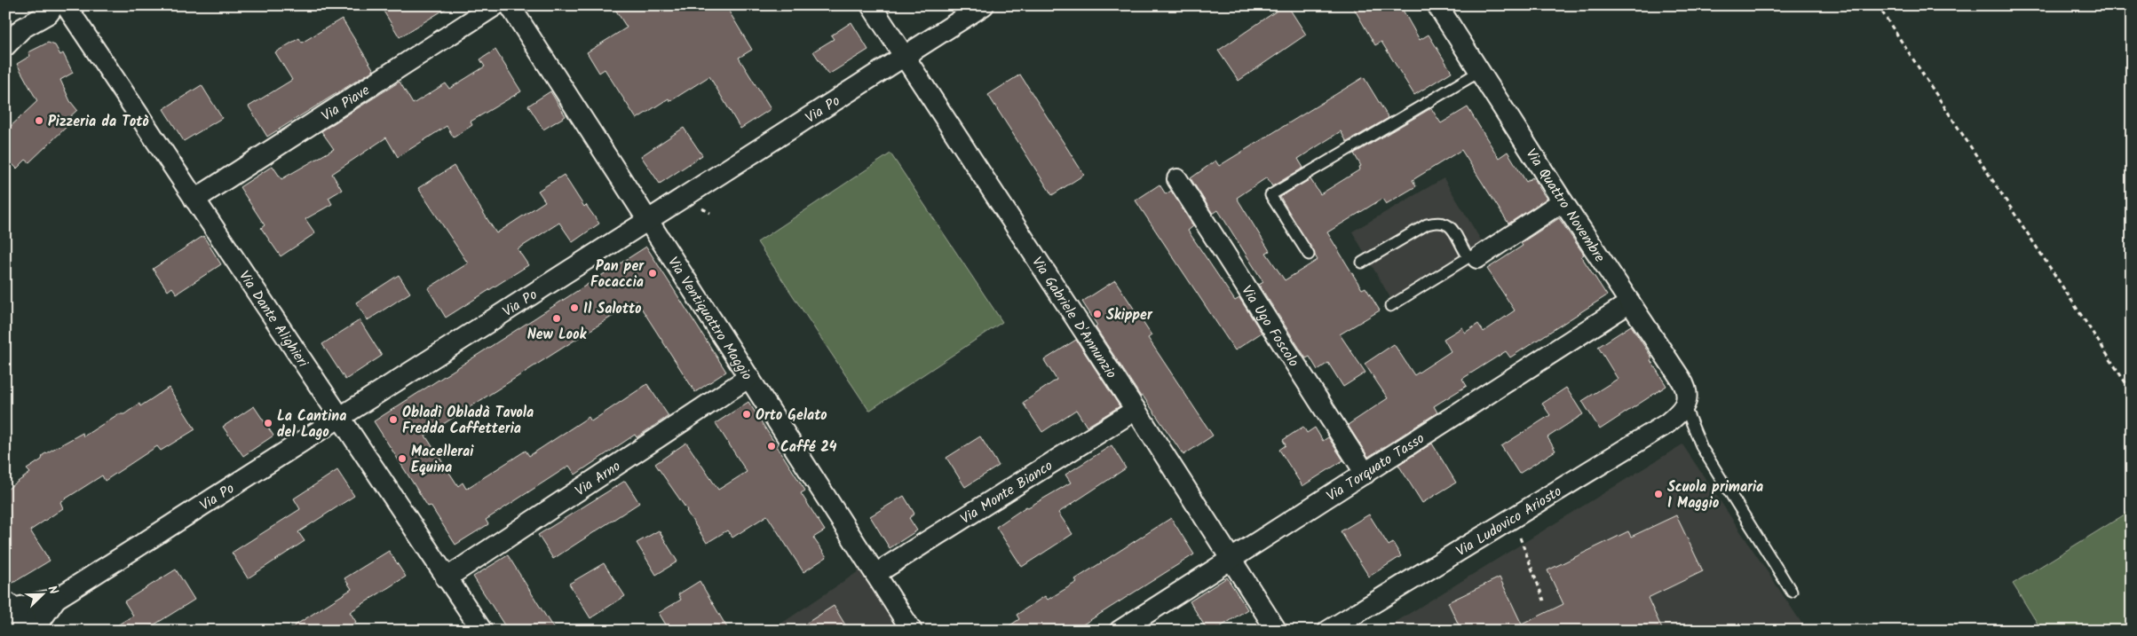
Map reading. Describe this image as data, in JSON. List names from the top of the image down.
{
  "streets": {
    "street": [
      "Via Piave",
      "Via Po",
      "Via Quattro Novembre",
      "Via Ventiquattro Maggio",
      "Via Gabriele D'Annunzio",
      "Via Dante Alighieri",
      "Via Ugo Foscolo",
      "Via Torquato Tasso",
      "Via Arno",
      "Via Monte Bianco",
      "Via Ludovico Ariosto"
    ]
  },
  "crossings": [
    ["Via Piave", "Via Dante Alighieri"],
    ["Via Po", "Via Ventiquattro Maggio"],
    ["Via Po", "Via Gabriele D'Annunzio"],
    ["Via Po", "Via Dante Alighieri"],
    ["Via Quattro Novembre", "Via Torquato Tasso"],
    ["Via Quattro Novembre", "Via Ludovico Ariosto"],
    ["Via Ventiquattro Maggio", "Via Arno"],
    ["Via Ventiquattro Maggio", "Via Monte Bianco"],
    ["Via Gabriele D'Annunzio", "Via Torquato Tasso"],
    ["Via Gabriele D'Annunzio", "Via Monte Bianco"],
    ["Via Dante Alighieri", "Via Arno"],
    ["Via Ugo Foscolo", "Via Torquato Tasso"]
  ],
  "places": [
    "Pizzeria da Totò",
    "Pan per Focaccia",
    "Il Salotto",
    "Skipper",
    "New Look",
    "Orto Gelato",
    "Obladì Obladà Tavola Fredda Caffetteria",
    "La Cantina del Lago",
    "Caffé 24",
    "Macellerai Equina",
    "Scuola primaria I Maggio"
  ],
  "north": "top right"
}
